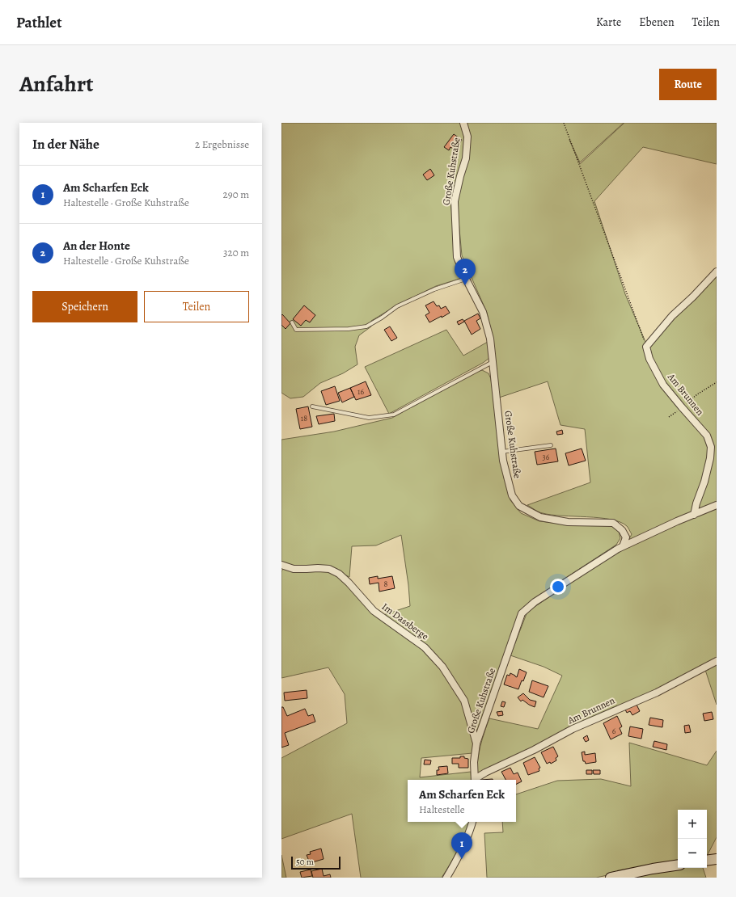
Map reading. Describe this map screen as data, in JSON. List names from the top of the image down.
{
  "streets": {
    "street": ["Große Kuhstraße", "Am Brunnen", "Im Dassberge"]
  },
  "crossings": [
    ["Große Kuhstraße", "Im Dassberge"]
  ],
  "house_numbers": [
    "16",
    "18",
    "36",
    "8",
    "6"
  ],
  "scale_bar": "50 m",
  "page": {
    "header": "Pathlet",
    "nav": ["Karte", "Ebenen", "Teilen"],
    "title": "Anfahrt",
    "buttons": [
      "Route",
      ["Speichern", "Teilen"]
    ],
    "heading": ["In der Nähe", "2 Ergebnisse"],
    "list": [
      {
        "mark": "1",
        "name": "Am Scharfen Eck",
        "note": "Haltestelle · Große Kuhstraße",
        "value": "290 m"
      },
      {
        "mark": "2",
        "name": "An der Honte",
        "note": "Haltestelle · Große Kuhstraße",
        "value": "320 m"
      }
    ],
    "pins": ["2", "1"],
    "popup": ["Am Scharfen Eck", "Haltestelle"],
    "map_buttons": ["+", "−"],
    "scale": "50 m"
  }
}
